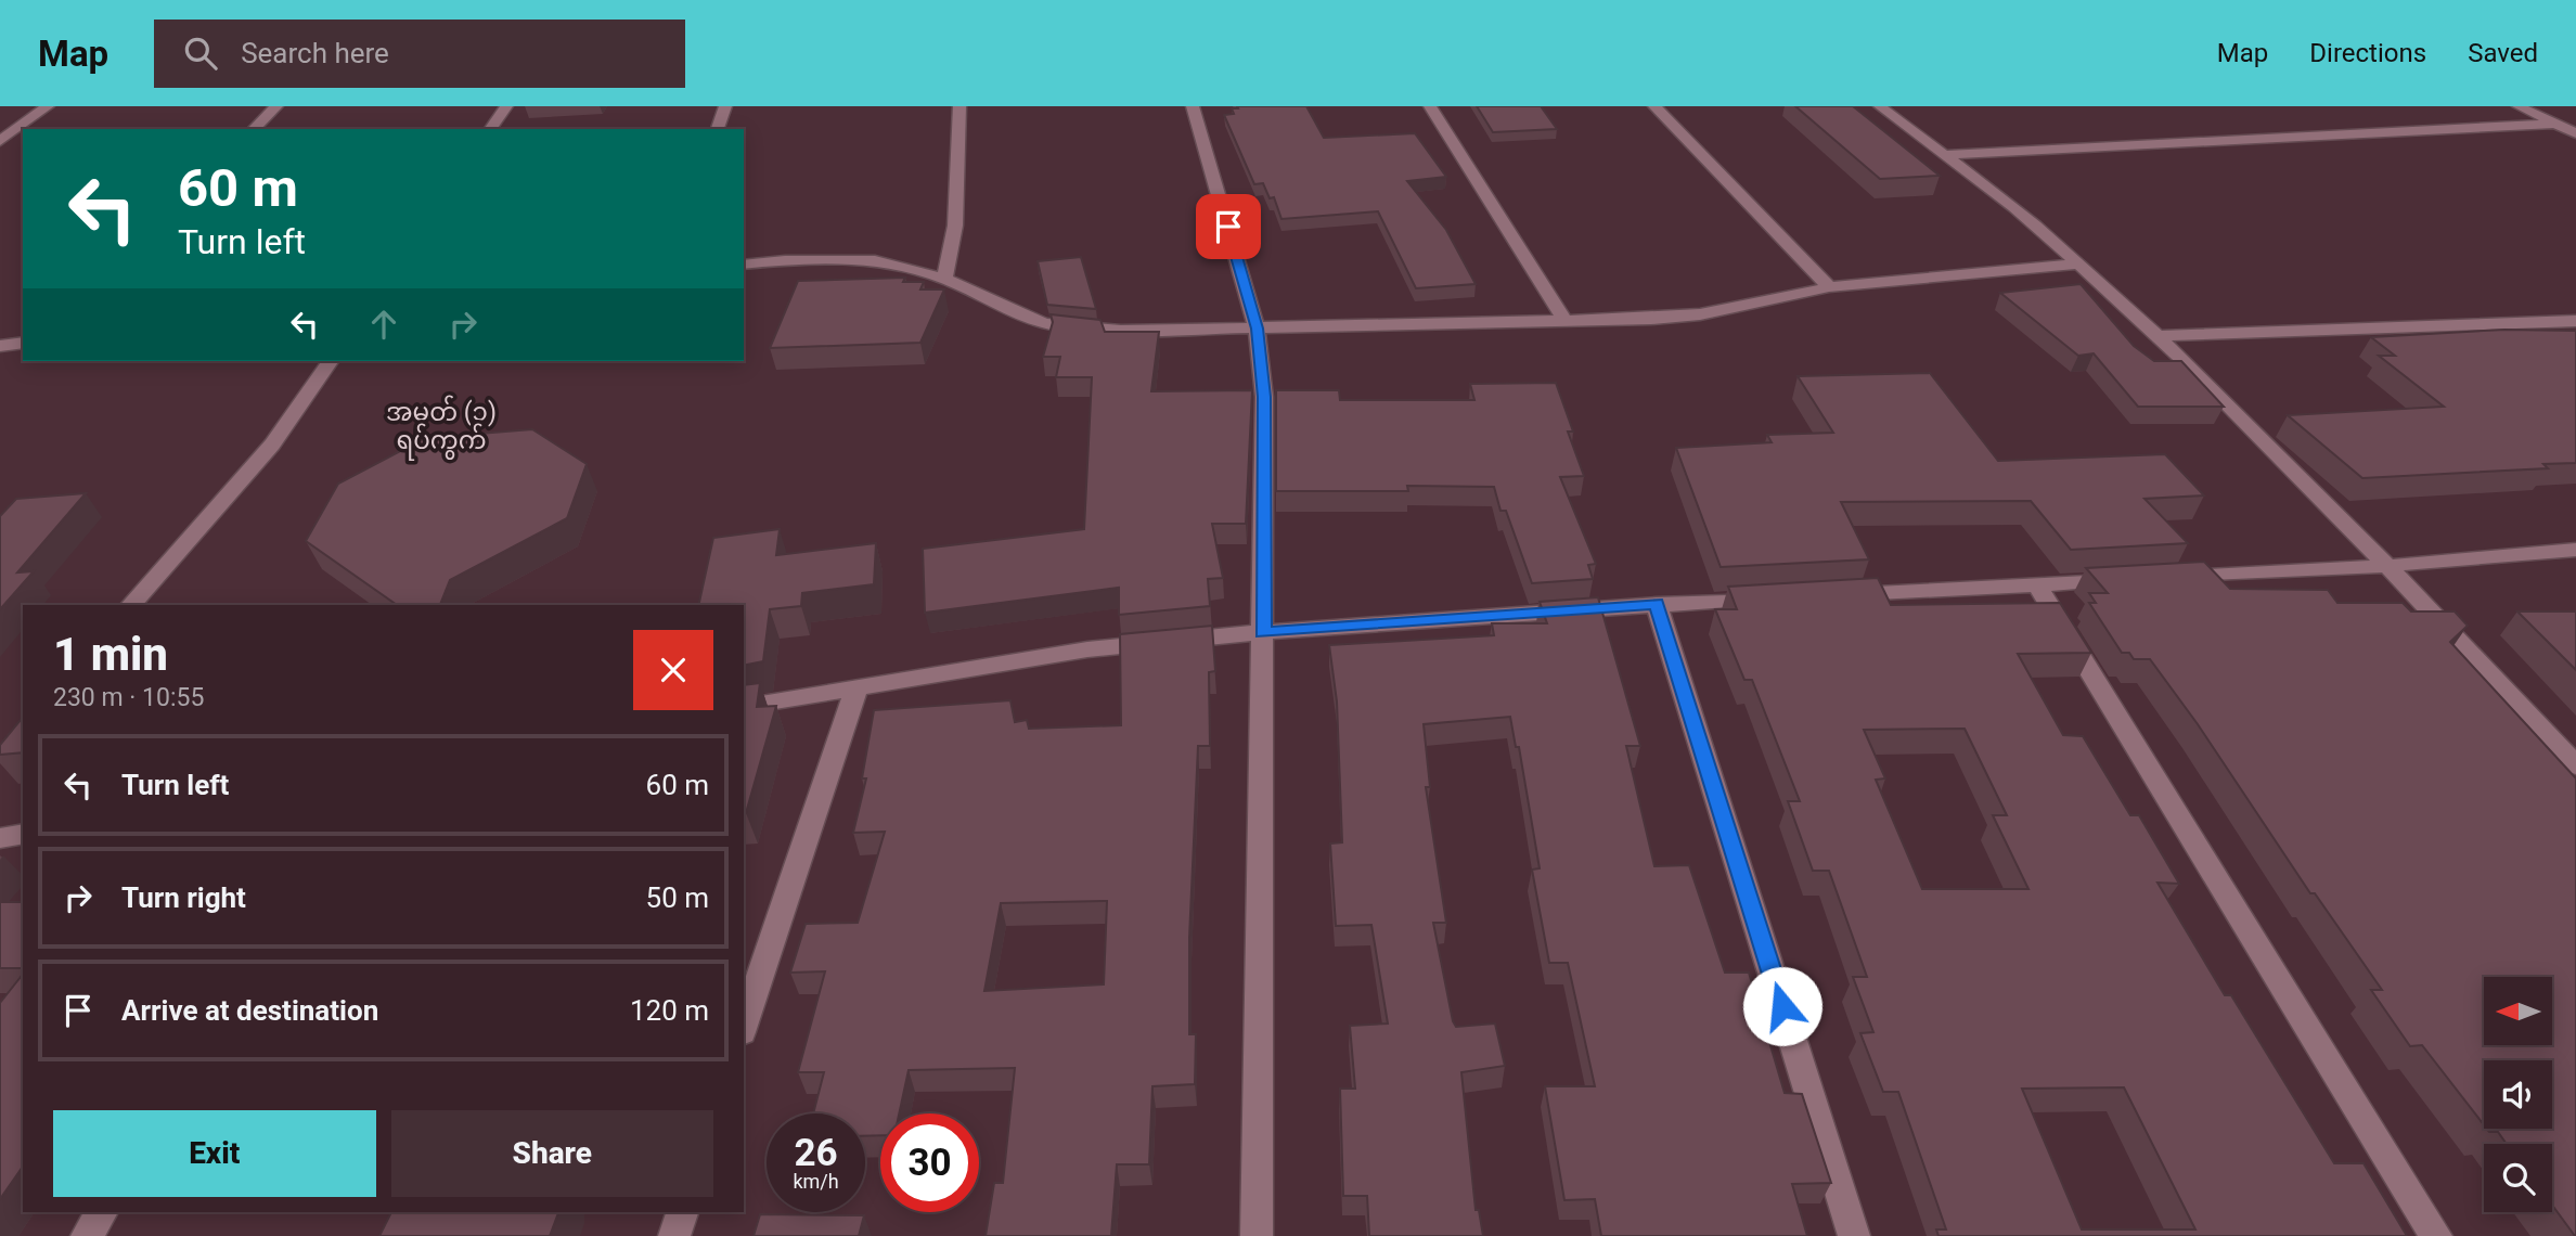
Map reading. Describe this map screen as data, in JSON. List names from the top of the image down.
{
  "districts": ["အမှတ် (၁) ရပ်ကွက်"],
  "north": "left",
  "page": {
    "header": "Map",
    "search": "Search here",
    "nav": ["Map", "Directions", "Saved"],
    "turn": ["60 m", "Turn left"],
    "heading": ["1 min", "230 m · 10:55"],
    "list": [
      {
        "name": "Turn left",
        "value": "60 m"
      },
      {
        "name": "Turn right",
        "value": "50 m"
      },
      {
        "name": "Arrive at destination",
        "value": "120 m"
      }
    ],
    "buttons": ["Exit", "Share"],
    "speed": "26 km/h",
    "limit": "30"
  }
}
